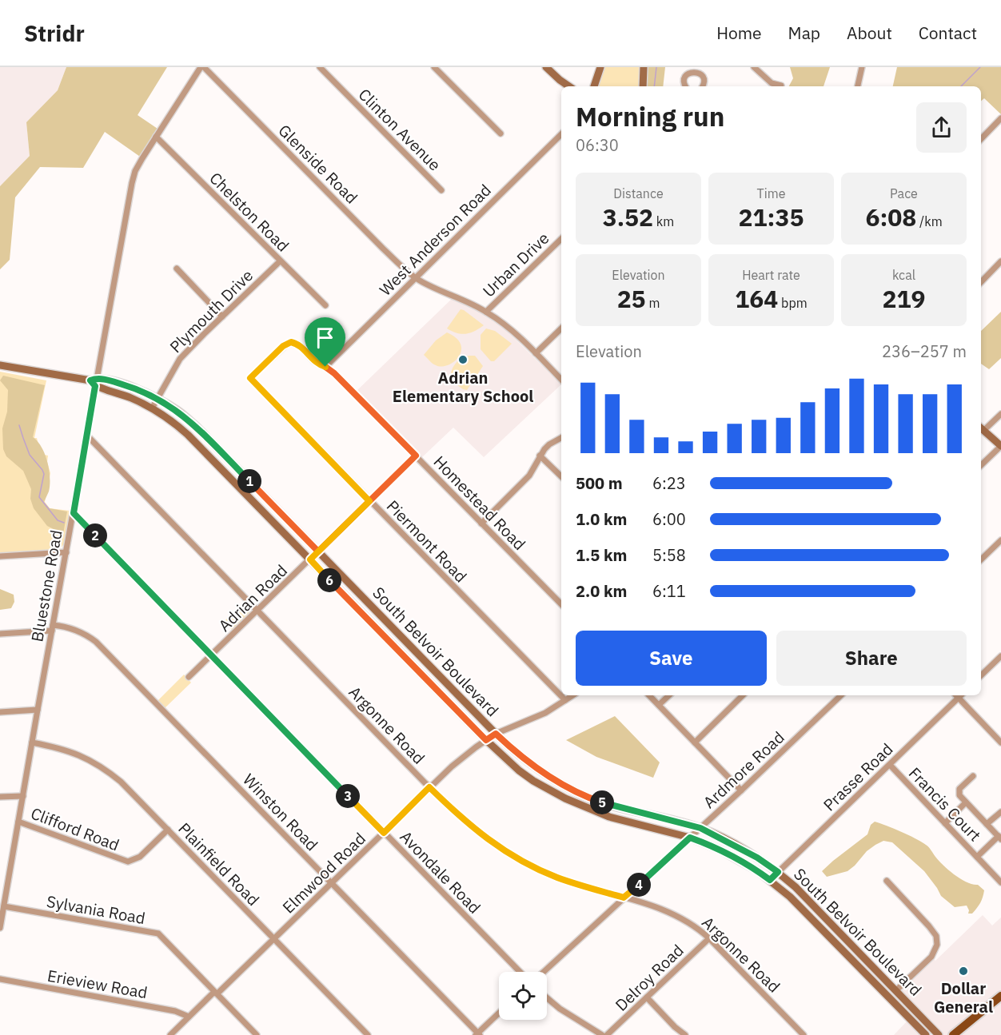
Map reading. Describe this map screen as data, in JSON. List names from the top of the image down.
{
  "streets": {
    "street": [
      "Clinton Avenue",
      "Glenside Road",
      "Chelston Road",
      "West Anderson Road",
      "Urban Drive",
      "Plymouth Drive",
      "Homestead Road",
      "Piermont Road",
      "Bluestone Road",
      "Adrian Road",
      "South Belvoir Boulevard",
      "Argonne Road",
      "Ardmore Road",
      "Prasse Road",
      "Francis Court",
      "Winston Road",
      "Clifford Road",
      "Plainfield Road",
      "Avondale Road",
      "Elmwood Road",
      "Sylvania Road",
      "Delroy Road",
      "Erieview Road"
    ]
  },
  "crossings": [
    ["Glenside Road", "West Anderson Road"],
    ["Glenside Road", "Urban Drive"],
    ["Glenside Road", "Bluestone Road"],
    ["Chelston Road", "Plymouth Drive"],
    ["Chelston Road", "Bluestone Road"],
    ["West Anderson Road", "Homestead Road"],
    ["Plymouth Drive", "South Belvoir Boulevard"],
    ["Homestead Road", "Piermont Road"],
    ["Homestead Road", "Adrian Road"],
    ["Piermont Road", "Adrian Road"],
    ["Piermont Road", "Elmwood Road"],
    ["Bluestone Road", "South Belvoir Boulevard"],
    ["Bluestone Road", "Argonne Road"],
    ["Bluestone Road", "Winston Road"],
    ["Bluestone Road", "Clifford Road"],
    ["Bluestone Road", "Plainfield Road"],
    ["Bluestone Road", "Avondale Road"],
    ["Bluestone Road", "Sylvania Road"],
    ["Adrian Road", "South Belvoir Boulevard"],
    ["Adrian Road", "Argonne Road"],
    ["Adrian Road", "Avondale Road"],
    ["South Belvoir Boulevard", "Ardmore Road"],
    ["South Belvoir Boulevard", "Prasse Road"],
    ["South Belvoir Boulevard", "Elmwood Road"],
    ["Argonne Road", "Ardmore Road"],
    ["Argonne Road", "Elmwood Road"],
    ["Argonne Road", "Delroy Road"],
    ["Prasse Road", "Francis Court"],
    ["Winston Road", "Elmwood Road"],
    ["Clifford Road", "Plainfield Road"],
    ["Plainfield Road", "Elmwood Road"],
    ["Avondale Road", "Elmwood Road"],
    ["Elmwood Road", "Sylvania Road"],
    ["Elmwood Road", "Erieview Road"]
  ],
  "places": ["Adrian Elementary School", "Dollar General"],
  "page": {
    "header": "Stridr",
    "nav": [
      "Home",
      "Map",
      "About",
      "Contact"
    ],
    "heading": ["Morning run", "06:30"],
    "stats": [
      ["Distance", "3.52 km"],
      ["Time", "21:35"],
      ["Pace", "6:08 /km"],
      ["Elevation", "25 m"],
      ["Heart rate", "164 bpm"],
      ["kcal", "219"]
    ],
    "chart": ["Elevation", "236–257 m"],
    "list": [
      {
        "name": "500 m",
        "note": "6:23"
      },
      {
        "name": "1.0 km",
        "note": "6:00"
      },
      {
        "name": "1.5 km",
        "note": "5:58"
      },
      {
        "name": "2.0 km",
        "note": "6:11"
      }
    ],
    "pins": [
      "1",
      "2",
      "6",
      "3",
      "5",
      "4"
    ],
    "buttons": ["Save", "Share"]
  }
}
